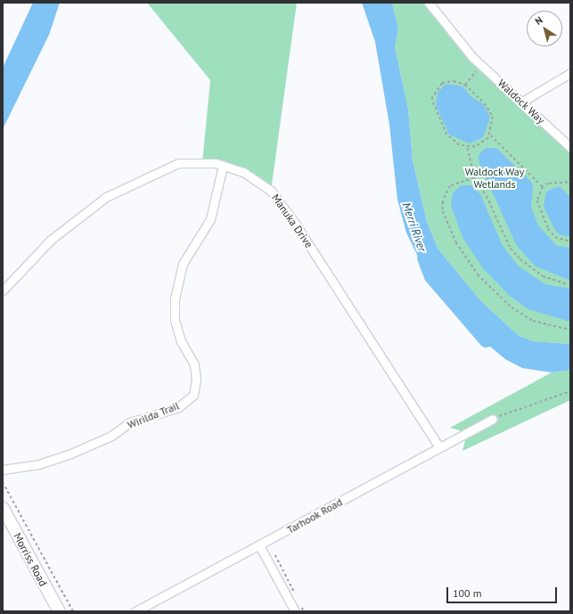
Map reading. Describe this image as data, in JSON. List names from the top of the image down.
{
  "streets": {
    "street": [
      "Waldock Way",
      "Manuka Drive",
      "Wirilda Trail",
      "Tarhook Road",
      "Morriss Road"
    ]
  },
  "crossings": [
    ["Manuka Drive", "Wirilda Trail"],
    ["Manuka Drive", "Tarhook Road"]
  ],
  "water": ["Merri River"],
  "parks": ["Waldock Way Wetlands"],
  "scale_bar": "100 m",
  "north": "top left"
}
